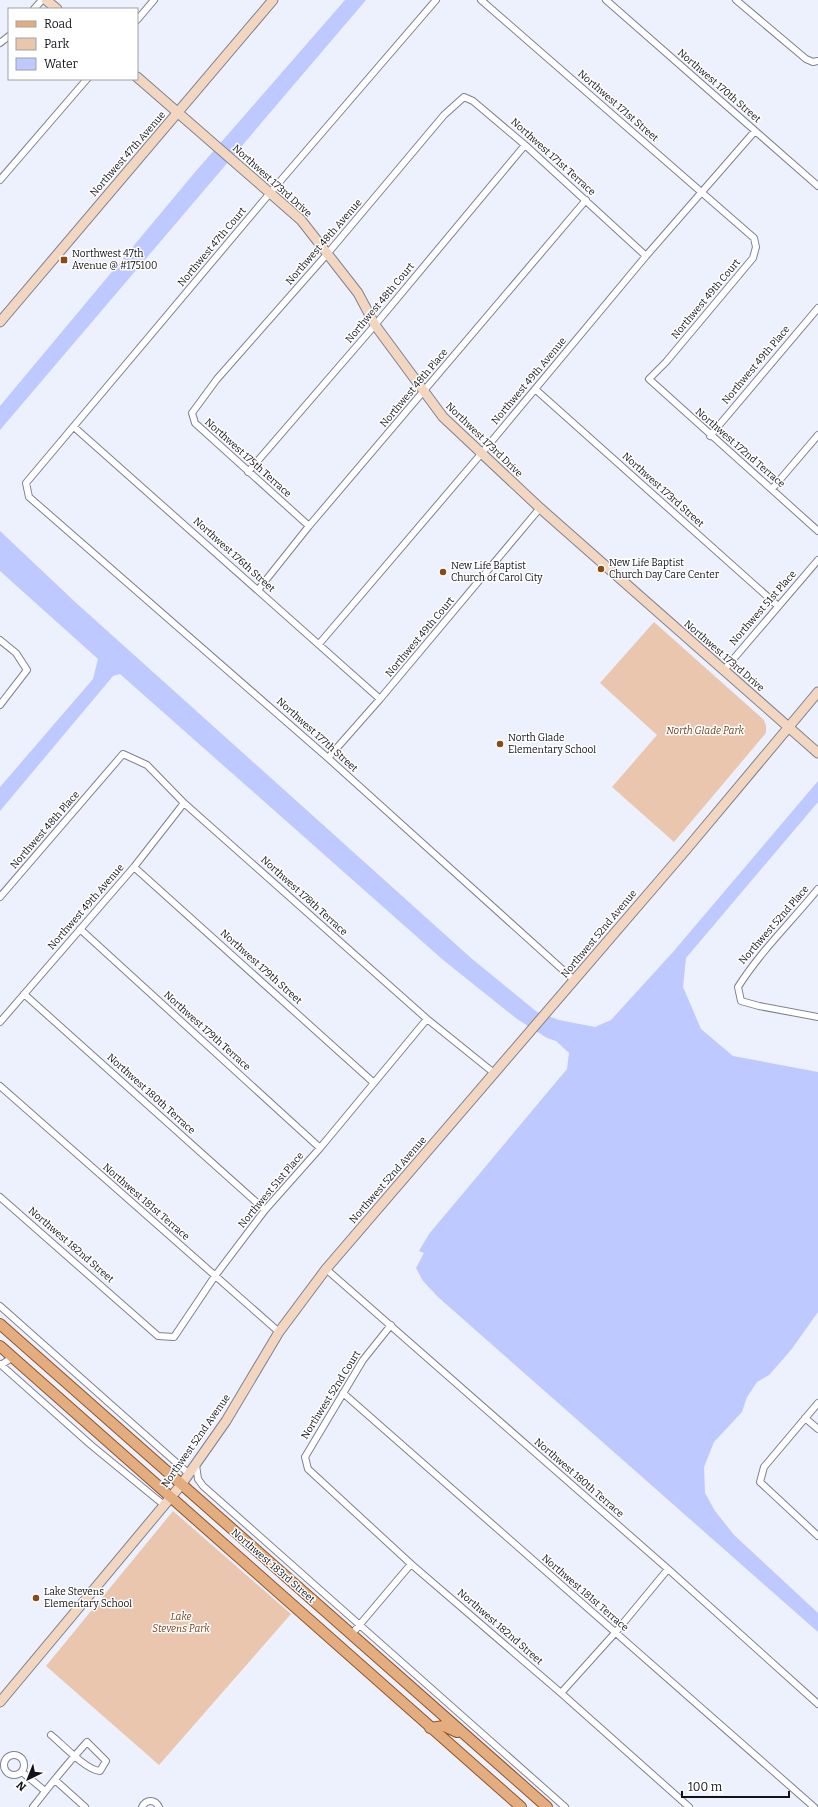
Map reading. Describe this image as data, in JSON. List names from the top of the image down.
{
  "streets": {
    "main road": ["Northwest 183rd Street"],
    "street": [
      "Northwest 170th Street",
      "Northwest 171st Street",
      "Northwest 47th Avenue",
      "Northwest 171st Terrace",
      "Northwest 173rd Drive",
      "Northwest 48th Avenue",
      "Northwest 47th Court",
      "Northwest 49th Court",
      "Northwest 48th Court",
      "Northwest 49th Place",
      "Northwest 49th Avenue",
      "Northwest 48th Place",
      "Northwest 172nd Terrace",
      "Northwest 175th Terrace",
      "Northwest 173rd Street",
      "Northwest 176th Street",
      "Northwest 51st Place",
      "Northwest 177th Street",
      "Northwest 178th Terrace",
      "Northwest 52nd Place",
      "Northwest 52nd Avenue",
      "Northwest 179th Street",
      "Northwest 179th Terrace",
      "Northwest 180th Terrace",
      "Northwest 181st Terrace",
      "Northwest 182nd Street",
      "Northwest 52nd Court"
    ]
  },
  "crossings": [
    ["Northwest 170th Street", "Northwest 49th Avenue"],
    ["Northwest 171st Street", "Northwest 49th Court"],
    ["Northwest 171st Street", "Northwest 49th Avenue"],
    ["Northwest 47th Avenue", "Northwest 173rd Drive"],
    ["Northwest 171st Terrace", "Northwest 48th Avenue"],
    ["Northwest 171st Terrace", "Northwest 48th Court"],
    ["Northwest 171st Terrace", "Northwest 49th Avenue"],
    ["Northwest 171st Terrace", "Northwest 48th Place"],
    ["Northwest 173rd Drive", "Northwest 48th Avenue"],
    ["Northwest 173rd Drive", "Northwest 47th Court"],
    ["Northwest 173rd Drive", "Northwest 49th Court"],
    ["Northwest 173rd Drive", "Northwest 48th Court"],
    ["Northwest 173rd Drive", "Northwest 49th Avenue"],
    ["Northwest 173rd Drive", "Northwest 48th Place"],
    ["Northwest 173rd Drive", "Northwest 51st Place"],
    ["Northwest 173rd Drive", "Northwest 52nd Avenue"],
    ["Northwest 48th Avenue", "Northwest 175th Terrace"],
    ["Northwest 47th Court", "Northwest 176th Street"],
    ["Northwest 47th Court", "Northwest 177th Street"],
    ["Northwest 49th Court", "Northwest 172nd Terrace"],
    ["Northwest 49th Court", "Northwest 176th Street"],
    ["Northwest 49th Court", "Northwest 177th Street"],
    ["Northwest 48th Court", "Northwest 175th Terrace"],
    ["Northwest 49th Place", "Northwest 172nd Terrace"],
    ["Northwest 49th Avenue", "Northwest 173rd Street"],
    ["Northwest 49th Avenue", "Northwest 176th Street"],
    ["Northwest 49th Avenue", "Northwest 178th Terrace"],
    ["Northwest 49th Avenue", "Northwest 179th Street"],
    ["Northwest 49th Avenue", "Northwest 179th Terrace"],
    ["Northwest 49th Avenue", "Northwest 180th Terrace"],
    ["Northwest 48th Place", "Northwest 175th Terrace"],
    ["Northwest 48th Place", "Northwest 176th Street"],
    ["Northwest 48th Place", "Northwest 178th Terrace"],
    ["Northwest 173rd Street", "Northwest 51st Place"],
    ["Northwest 51st Place", "Northwest 178th Terrace"],
    ["Northwest 51st Place", "Northwest 179th Street"],
    ["Northwest 51st Place", "Northwest 179th Terrace"],
    ["Northwest 51st Place", "Northwest 180th Terrace"],
    ["Northwest 51st Place", "Northwest 181st Terrace"],
    ["Northwest 51st Place", "Northwest 182nd Street"],
    ["Northwest 177th Street", "Northwest 52nd Avenue"],
    ["Northwest 178th Terrace", "Northwest 52nd Avenue"],
    ["Northwest 52nd Avenue", "Northwest 180th Terrace"],
    ["Northwest 52nd Avenue", "Northwest 181st Terrace"],
    ["Northwest 52nd Avenue", "Northwest 183rd Street"],
    ["Northwest 180th Terrace", "Northwest 52nd Court"],
    ["Northwest 181st Terrace", "Northwest 52nd Court"],
    ["Northwest 182nd Street", "Northwest 52nd Court"]
  ],
  "parks": ["North Glade Park", "Lake Stevens Park"],
  "places": {
    "transit": ["Northwest 47th Avenue @ #175100"],
    "other": [
      "New Life Baptist Church Day Care Center",
      "New Life Baptist Church of Carol City",
      "North Glade Elementary School",
      "Lake Stevens Elementary School"
    ]
  },
  "legend": ["Road", "Park", "Water"],
  "scale_bar": "100 m",
  "north": "bottom left"
}
